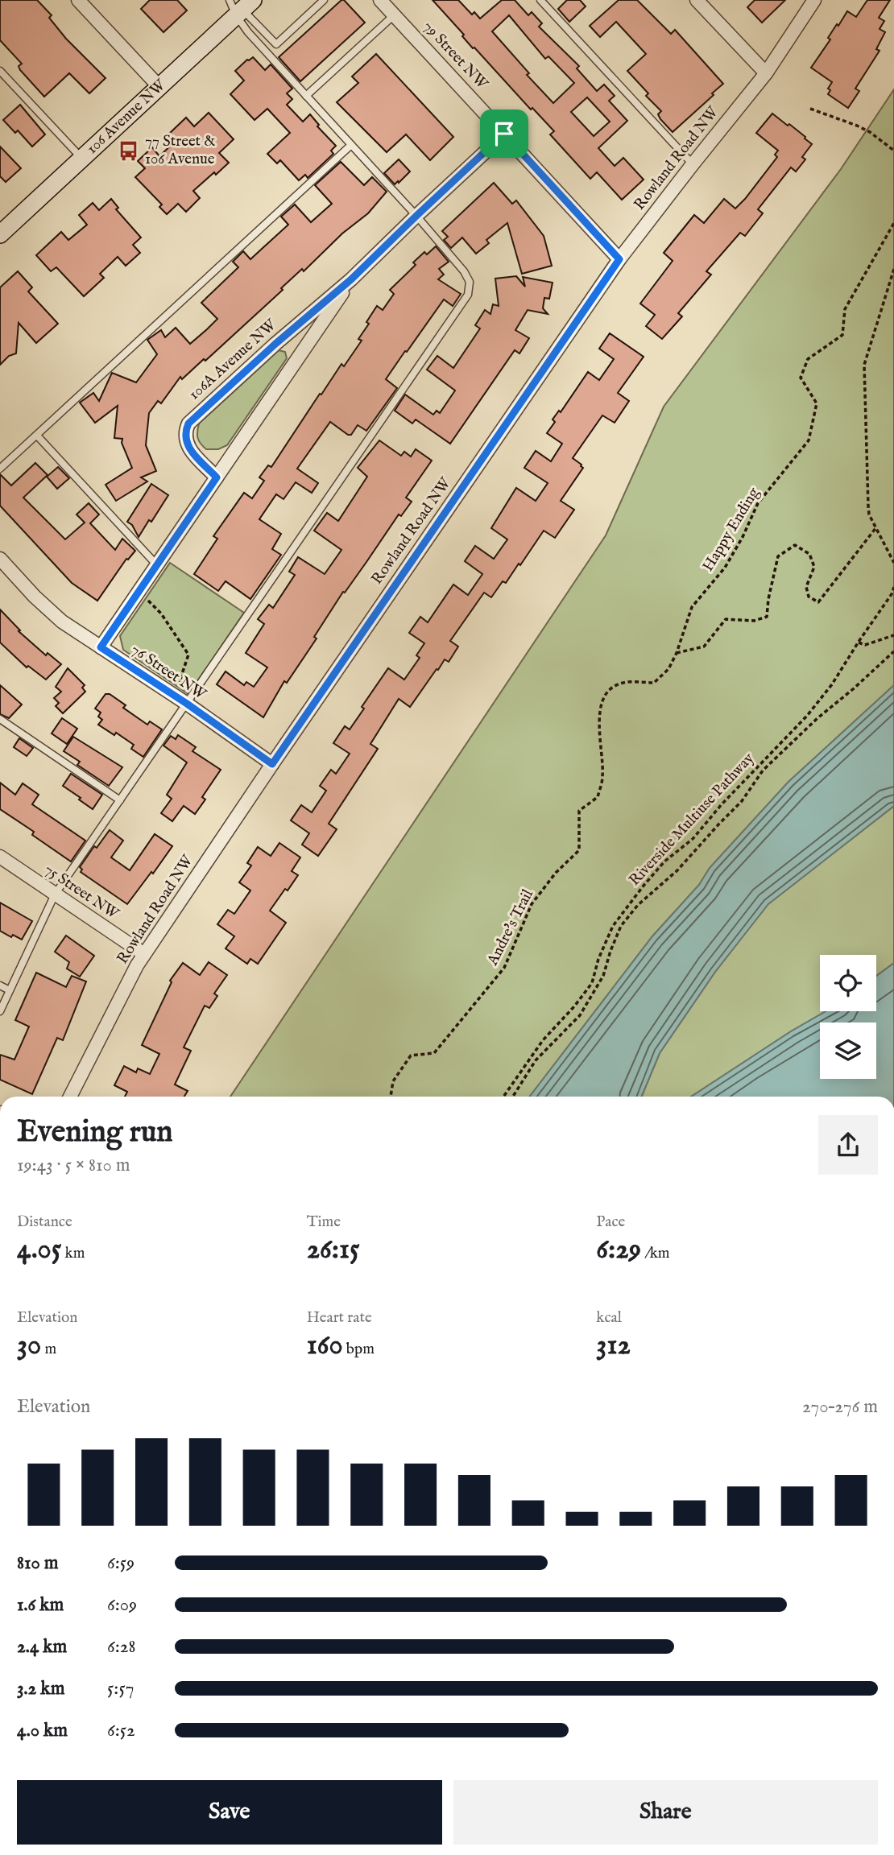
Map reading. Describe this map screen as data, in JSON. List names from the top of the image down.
{
  "streets": {
    "main road": ["106 Avenue NW"],
    "street": [
      "79 Street NW",
      "Rowland Road NW",
      "106A Avenue NW",
      "76 Street NW",
      "75 Street NW"
    ],
    "path": ["Happy Ending", "Riverside Multiuse Pathway", "Andre's Trail"]
  },
  "crossings": [
    ["79 Street NW", "Rowland Road NW"],
    ["79 Street NW", "106A Avenue NW"],
    ["Rowland Road NW", "76 Street NW"],
    ["Rowland Road NW", "75 Street NW"],
    ["106A Avenue NW", "76 Street NW"],
    ["Happy Ending", "Andre's Trail"]
  ],
  "places": {
    "bus stop": ["77 Street & 106 Avenue"]
  },
  "page": {
    "heading": ["Evening run", "19:43 · 5 × 810 m"],
    "stats": [
      ["Distance", "4.05 km"],
      ["Time", "26:15"],
      ["Pace", "6:29 /km"],
      ["Elevation", "30 m"],
      ["Heart rate", "160 bpm"],
      ["kcal", "312"]
    ],
    "chart": ["Elevation", "270–276 m"],
    "list": [
      {
        "name": "810 m",
        "note": "6:59"
      },
      {
        "name": "1.6 km",
        "note": "6:09"
      },
      {
        "name": "2.4 km",
        "note": "6:28"
      },
      {
        "name": "3.2 km",
        "note": "5:57"
      },
      {
        "name": "4.0 km",
        "note": "6:52"
      }
    ],
    "buttons": ["Save", "Share"]
  }
}
